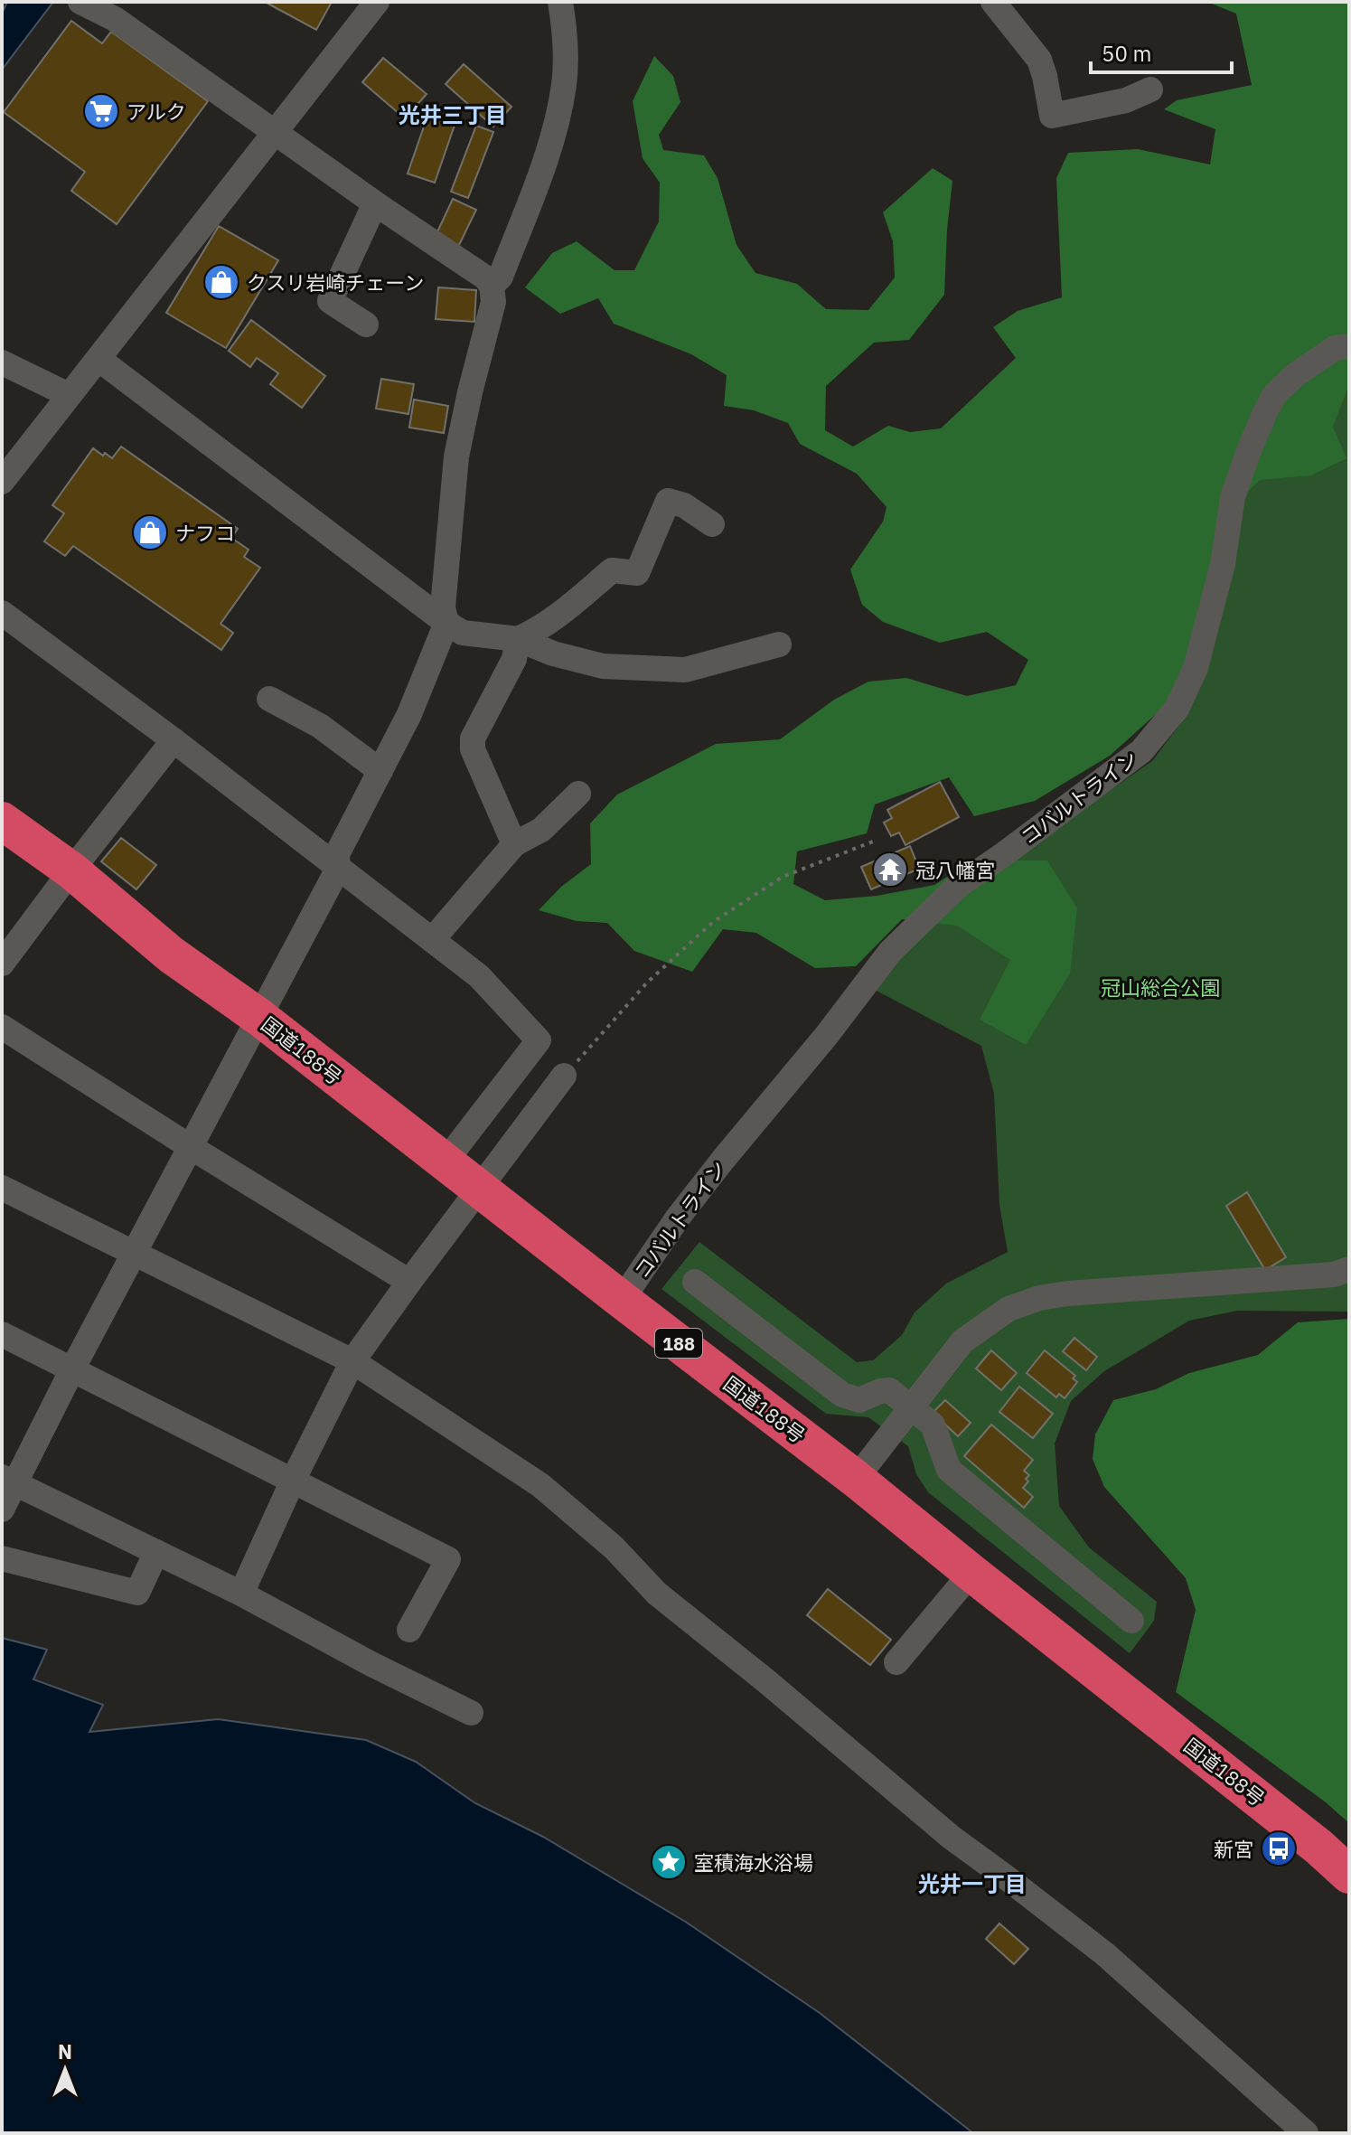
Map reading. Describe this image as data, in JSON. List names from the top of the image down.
{
  "streets": {
    "highway": ["国道188号", "188"],
    "street": ["コバルトライン"]
  },
  "crossings": [
    ["コバルトライン", "国道188号"]
  ],
  "districts": ["光井三丁目", "光井一丁目"],
  "parks": ["冠山総合公園"],
  "places": {
    "supermarket": ["アルク"],
    "shop": ["クスリ岩崎チェーン", "ナフコ"],
    "temple": ["冠八幡宮"],
    "bus stop": ["新宮"],
    "place": ["室積海水浴場"]
  },
  "scale_bar": "50 m",
  "north": "top"
}
